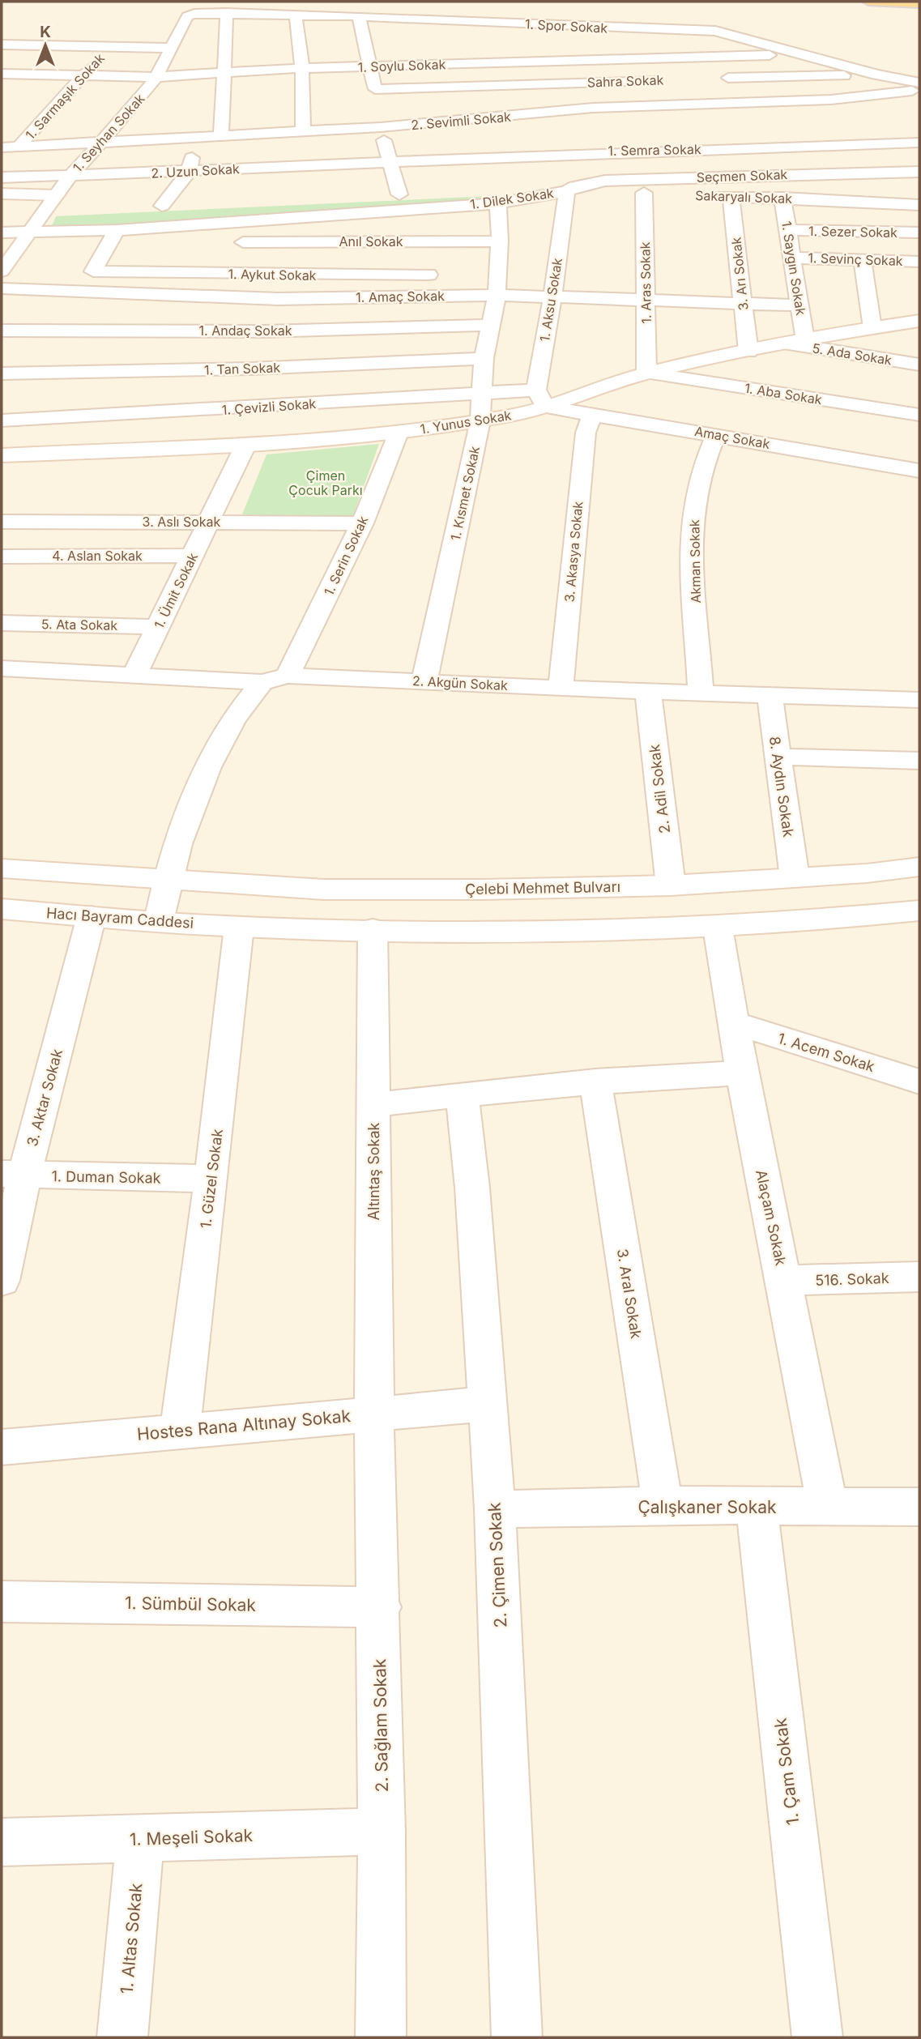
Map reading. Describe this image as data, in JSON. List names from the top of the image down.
{
  "streets": {
    "street": [
      "1. Spor Sokak",
      "1. Soylu Sokak",
      "Sahra Sokak",
      "1. Sarmaşık Sokak",
      "2. Sevimli Sokak",
      "1. Seyhan Sokak",
      "1. Semra Sokak",
      "2. Uzun Sokak",
      "Seçmen Sokak",
      "Sakaryalı Sokak",
      "1. Dilek Sokak",
      "1. Sezer Sokak",
      "Anıl Sokak",
      "1. Sevinç Sokak",
      "1. Saygın Sokak",
      "3. Arı Sokak",
      "1. Aykut Sokak",
      "1. Aras Sokak",
      "1. Amaç Sokak",
      "1. Aksu Sokak",
      "1. Andaç Sokak",
      "5. Ada Sokak",
      "1. Tan Sokak",
      "1. Aba Sokak",
      "1. Çevizli Sokak",
      "1. Yunus Sokak",
      "Amaç Sokak",
      "1. Kısmet Sokak",
      "3. Aslı Sokak",
      "3. Akasya Sokak",
      "4. Aslan Sokak",
      "1. Serin Sokak",
      "Akman Sokak",
      "1. Ümit Sokak",
      "5. Ata Sokak",
      "2. Akgün Sokak",
      "8. Aydın Sokak",
      "2. Adil Sokak",
      "Çelebi Mehmet Bulvarı",
      "Hacı Bayram Caddesi",
      "1. Acem Sokak",
      "3. Aktar Sokak",
      "Altıntaş Sokak",
      "1. Duman Sokak",
      "1. Güzel Sokak",
      "Alaçam Sokak",
      "516. Sokak",
      "3. Aral Sokak",
      "Hostes Rana Altınay Sokak",
      "Çalışkaner Sokak",
      "2. Çimen Sokak",
      "1. Sümbül Sokak",
      "2. Sağlam Sokak",
      "1. Çam Sokak",
      "1. Meşeli Sokak",
      "1. Altas Sokak"
    ]
  },
  "crossings": [
    ["1. Spor Sokak", "1. Soylu Sokak"],
    ["1. Spor Sokak", "1. Seyhan Sokak"],
    ["1. Soylu Sokak", "1. Sarmaşık Sokak"],
    ["1. Soylu Sokak", "1. Seyhan Sokak"],
    ["1. Sarmaşık Sokak", "2. Sevimli Sokak"],
    ["2. Sevimli Sokak", "1. Seyhan Sokak"],
    ["1. Seyhan Sokak", "2. Uzun Sokak"],
    ["1. Seyhan Sokak", "1. Dilek Sokak"],
    ["1. Semra Sokak", "2. Uzun Sokak"],
    ["1. Semra Sokak", "1. Dilek Sokak"],
    ["2. Uzun Sokak", "1. Dilek Sokak"],
    ["Seçmen Sokak", "Sakaryalı Sokak"],
    ["Seçmen Sokak", "1. Dilek Sokak"],
    ["Seçmen Sokak", "1. Aksu Sokak"],
    ["Sakaryalı Sokak", "1. Dilek Sokak"],
    ["Sakaryalı Sokak", "1. Saygın Sokak"],
    ["Sakaryalı Sokak", "3. Arı Sokak"],
    ["Sakaryalı Sokak", "1. Aras Sokak"],
    ["Sakaryalı Sokak", "1. Aksu Sokak"],
    ["1. Dilek Sokak", "1. Aykut Sokak"],
    ["1. Dilek Sokak", "1. Aksu Sokak"],
    ["1. Dilek Sokak", "1. Kısmet Sokak"],
    ["1. Sezer Sokak", "1. Saygın Sokak"],
    ["Anıl Sokak", "1. Kısmet Sokak"],
    ["1. Sevinç Sokak", "1. Saygın Sokak"],
    ["1. Saygın Sokak", "1. Amaç Sokak"],
    ["1. Saygın Sokak", "1. Yunus Sokak"],
    ["3. Arı Sokak", "1. Amaç Sokak"],
    ["3. Arı Sokak", "1. Yunus Sokak"],
    ["1. Aras Sokak", "1. Amaç Sokak"],
    ["1. Aras Sokak", "1. Aba Sokak"],
    ["1. Aras Sokak", "1. Yunus Sokak"],
    ["1. Amaç Sokak", "1. Aksu Sokak"],
    ["1. Amaç Sokak", "1. Kısmet Sokak"],
    ["1. Aksu Sokak", "1. Çevizli Sokak"],
    ["1. Aksu Sokak", "1. Yunus Sokak"],
    ["1. Aksu Sokak", "Amaç Sokak"],
    ["1. Andaç Sokak", "1. Kısmet Sokak"],
    ["5. Ada Sokak", "1. Yunus Sokak"],
    ["1. Tan Sokak", "1. Kısmet Sokak"],
    ["1. Aba Sokak", "1. Yunus Sokak"],
    ["1. Çevizli Sokak", "1. Yunus Sokak"],
    ["1. Çevizli Sokak", "Amaç Sokak"],
    ["1. Çevizli Sokak", "1. Kısmet Sokak"],
    ["1. Yunus Sokak", "Amaç Sokak"],
    ["1. Yunus Sokak", "1. Kısmet Sokak"],
    ["1. Yunus Sokak", "1. Serin Sokak"],
    ["1. Yunus Sokak", "1. Ümit Sokak"],
    ["Amaç Sokak", "3. Akasya Sokak"],
    ["Amaç Sokak", "Akman Sokak"],
    ["1. Kısmet Sokak", "2. Akgün Sokak"],
    ["3. Aslı Sokak", "1. Serin Sokak"],
    ["3. Aslı Sokak", "1. Ümit Sokak"],
    ["3. Akasya Sokak", "2. Akgün Sokak"],
    ["4. Aslan Sokak", "1. Ümit Sokak"],
    ["1. Serin Sokak", "2. Akgün Sokak"],
    ["Akman Sokak", "2. Akgün Sokak"],
    ["1. Ümit Sokak", "5. Ata Sokak"],
    ["1. Ümit Sokak", "2. Akgün Sokak"],
    ["2. Akgün Sokak", "8. Aydın Sokak"],
    ["2. Akgün Sokak", "2. Adil Sokak"],
    ["8. Aydın Sokak", "Çelebi Mehmet Bulvarı"],
    ["2. Adil Sokak", "Çelebi Mehmet Bulvarı"],
    ["Hacı Bayram Caddesi", "3. Aktar Sokak"],
    ["Hacı Bayram Caddesi", "1. Güzel Sokak"],
    ["1. Acem Sokak", "Alaçam Sokak"],
    ["3. Aktar Sokak", "1. Duman Sokak"],
    ["Altıntaş Sokak", "Hostes Rana Altınay Sokak"],
    ["Altıntaş Sokak", "2. Sağlam Sokak"],
    ["1. Duman Sokak", "1. Güzel Sokak"],
    ["1. Güzel Sokak", "Hostes Rana Altınay Sokak"],
    ["Alaçam Sokak", "516. Sokak"],
    ["Alaçam Sokak", "Çalışkaner Sokak"],
    ["3. Aral Sokak", "Çalışkaner Sokak"],
    ["Hostes Rana Altınay Sokak", "2. Çimen Sokak"],
    ["Hostes Rana Altınay Sokak", "2. Sağlam Sokak"],
    ["Çalışkaner Sokak", "2. Çimen Sokak"],
    ["Çalışkaner Sokak", "1. Çam Sokak"],
    ["1. Sümbül Sokak", "2. Sağlam Sokak"],
    ["2. Sağlam Sokak", "1. Meşeli Sokak"],
    ["1. Meşeli Sokak", "1. Altas Sokak"]
  ],
  "parks": ["Çimen Çocuk Parkı"],
  "north": "top"
}
